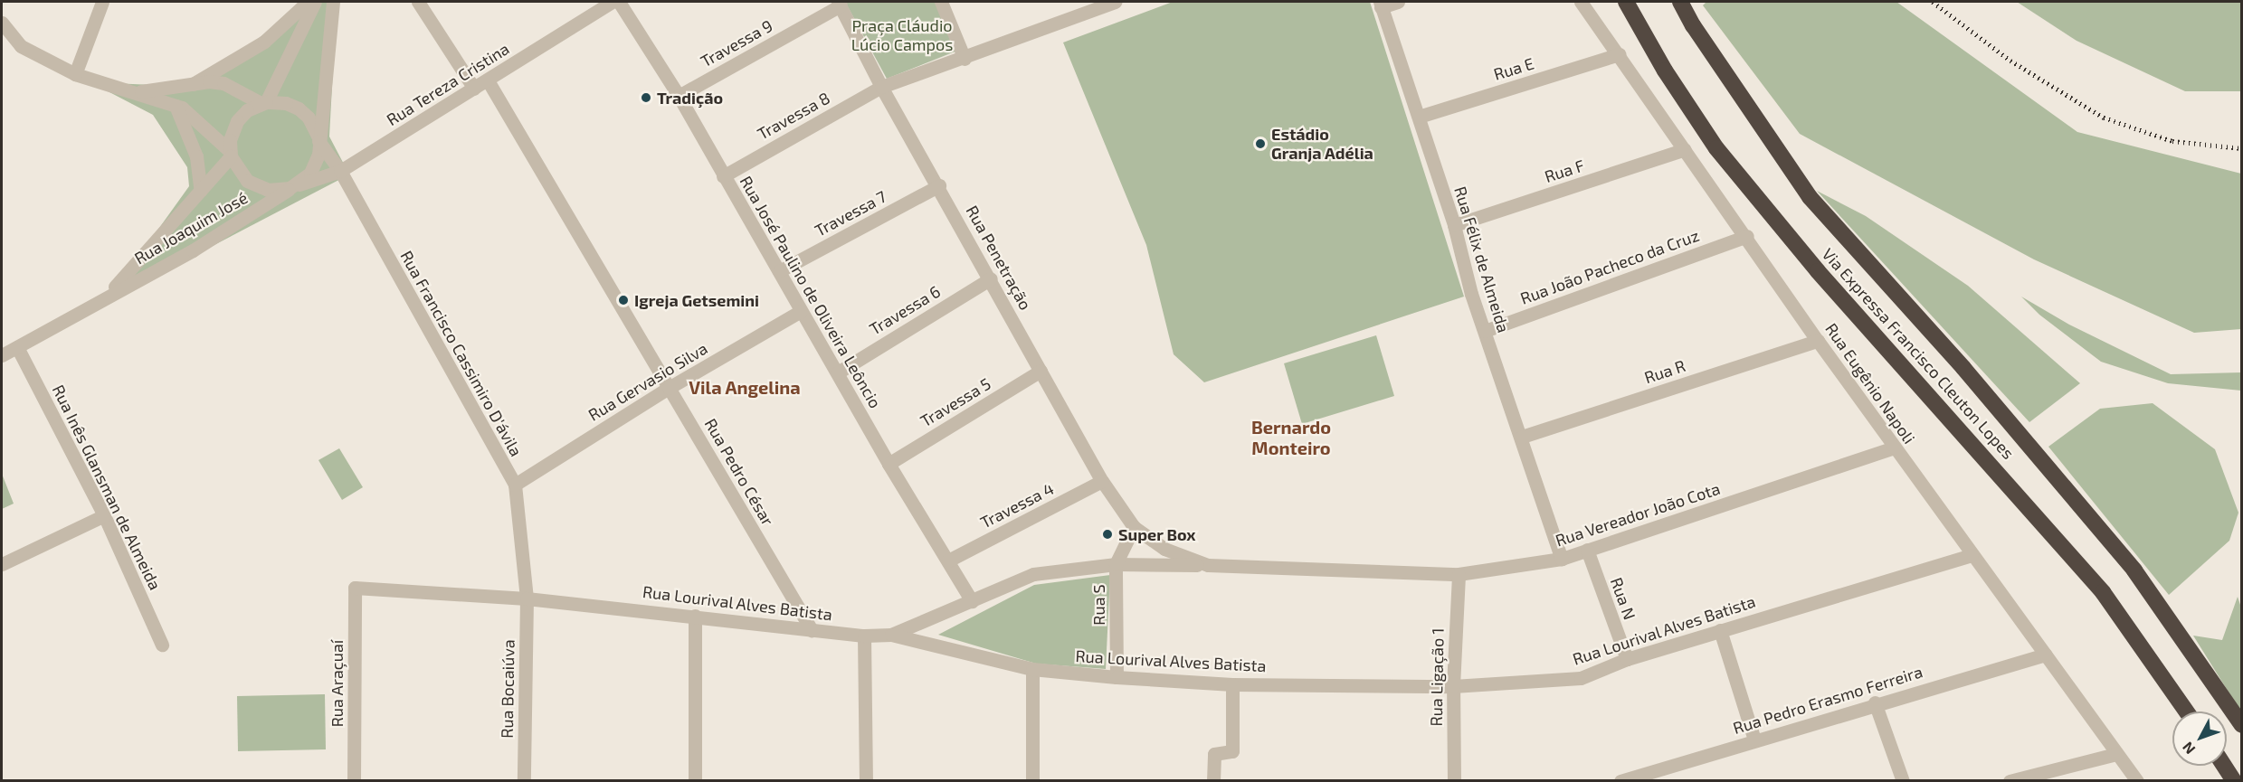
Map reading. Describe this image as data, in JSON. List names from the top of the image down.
{
  "streets": {
    "highway": ["Via Expressa Francisco Cleuton Lopes"],
    "street": [
      "Travessa 9",
      "Rua E",
      "Rua Tereza Cristina",
      "Travessa 8",
      "Rua F",
      "Travessa 7",
      "Rua Joaquim José",
      "Rua Penetração",
      "Rua Félix de Almeida",
      "Rua João Pacheco da Cruz",
      "Rua José Paulino de Oliveira Leôncio",
      "Travessa 6",
      "Rua Francisco Cassimiro D'ávila",
      "Rua R",
      "Rua Gervasio Silva",
      "Rua Eugênio Napoli",
      "Travessa 5",
      "Rua Pedro César",
      "Rua Inês Glansman de Almeida",
      "Travessa 4",
      "Rua Vereador João Cota",
      "Rua N",
      "Rua Lourival Alves Batista",
      "Rua S",
      "Rua Ligação 1",
      "Rua Araçuaí",
      "Rua Bocaiúva",
      "Rua Pedro Erasmo Ferreira"
    ]
  },
  "crossings": [
    ["Travessa 9", "Rua Penetração"],
    ["Travessa 9", "Rua José Paulino de Oliveira Leôncio"],
    ["Rua E", "Rua Félix de Almeida"],
    ["Rua E", "Rua Eugênio Napoli"],
    ["Rua Tereza Cristina", "Rua Joaquim José"],
    ["Rua Tereza Cristina", "Rua Francisco Cassimiro D'ávila"],
    ["Rua Tereza Cristina", "Rua Pedro César"],
    ["Travessa 8", "Rua Penetração"],
    ["Travessa 8", "Rua José Paulino de Oliveira Leôncio"],
    ["Rua F", "Rua Félix de Almeida"],
    ["Rua F", "Rua Eugênio Napoli"],
    ["Travessa 7", "Rua Penetração"],
    ["Travessa 7", "Rua José Paulino de Oliveira Leôncio"],
    ["Rua Joaquim José", "Rua Francisco Cassimiro D'ávila"],
    ["Rua Joaquim José", "Rua Inês Glansman de Almeida"],
    ["Rua Penetração", "Travessa 6"],
    ["Rua Penetração", "Travessa 5"],
    ["Rua Penetração", "Travessa 4"],
    ["Rua Penetração", "Rua Vereador João Cota"],
    ["Rua Félix de Almeida", "Rua João Pacheco da Cruz"],
    ["Rua Félix de Almeida", "Rua R"],
    ["Rua Félix de Almeida", "Rua Vereador João Cota"],
    ["Rua João Pacheco da Cruz", "Rua Eugênio Napoli"],
    ["Rua José Paulino de Oliveira Leôncio", "Travessa 6"],
    ["Rua José Paulino de Oliveira Leôncio", "Rua Gervasio Silva"],
    ["Rua José Paulino de Oliveira Leôncio", "Travessa 5"],
    ["Rua José Paulino de Oliveira Leôncio", "Travessa 4"],
    ["Rua Francisco Cassimiro D'ávila", "Rua Gervasio Silva"],
    ["Rua Francisco Cassimiro D'ávila", "Rua Lourival Alves Batista"],
    ["Rua Francisco Cassimiro D'ávila", "Rua Bocaiúva"],
    ["Rua R", "Rua Eugênio Napoli"],
    ["Rua Gervasio Silva", "Rua Pedro César"],
    ["Rua Eugênio Napoli", "Rua Vereador João Cota"],
    ["Rua Eugênio Napoli", "Rua Lourival Alves Batista"],
    ["Rua Eugênio Napoli", "Rua Pedro Erasmo Ferreira"],
    ["Rua Pedro César", "Rua Lourival Alves Batista"],
    ["Rua Vereador João Cota", "Rua N"],
    ["Rua Vereador João Cota", "Rua Ligação 1"],
    ["Rua N", "Rua Lourival Alves Batista"],
    ["Rua Lourival Alves Batista", "Rua S"],
    ["Rua Lourival Alves Batista", "Rua Ligação 1"],
    ["Rua Lourival Alves Batista", "Rua Araçuaí"],
    ["Rua Lourival Alves Batista", "Rua Bocaiúva"]
  ],
  "districts": ["Vila Angelina", "Bernardo Monteiro"],
  "parks": ["Praça Cláudio Lúcio Campos"],
  "places": [
    "Tradição",
    "Estádio Granja Adélia",
    "Igreja Getsemini",
    "Super Box"
  ],
  "north": "bottom left"
}
